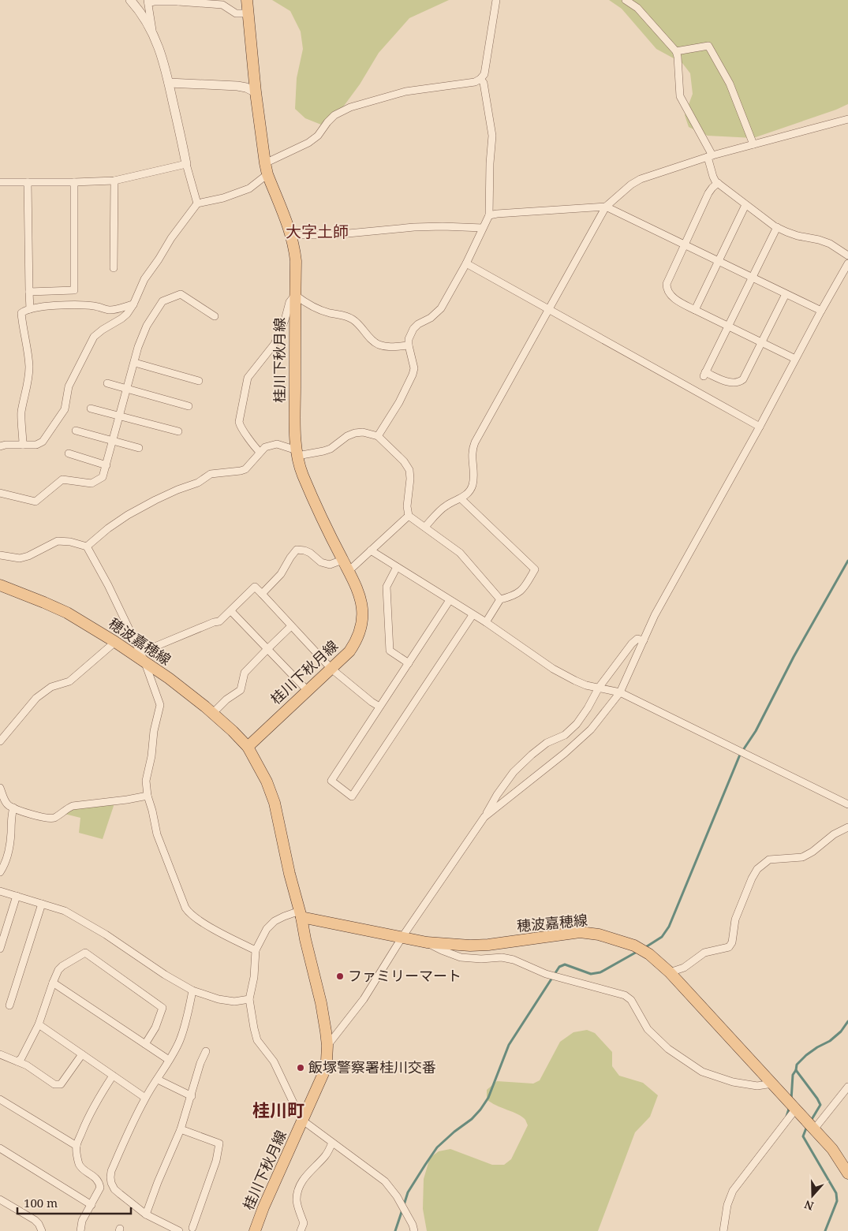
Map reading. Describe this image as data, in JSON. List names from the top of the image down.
{
  "streets": {
    "main road": ["桂川下秋月線", "穂波嘉穂線"]
  },
  "crossings": [
    ["桂川下秋月線", "穂波嘉穂線"]
  ],
  "districts": ["大字土師", "桂川町"],
  "places": ["ファミリーマート", "飯塚警察署桂川交番"],
  "scale_bar": "100 m",
  "north": "bottom"
}
